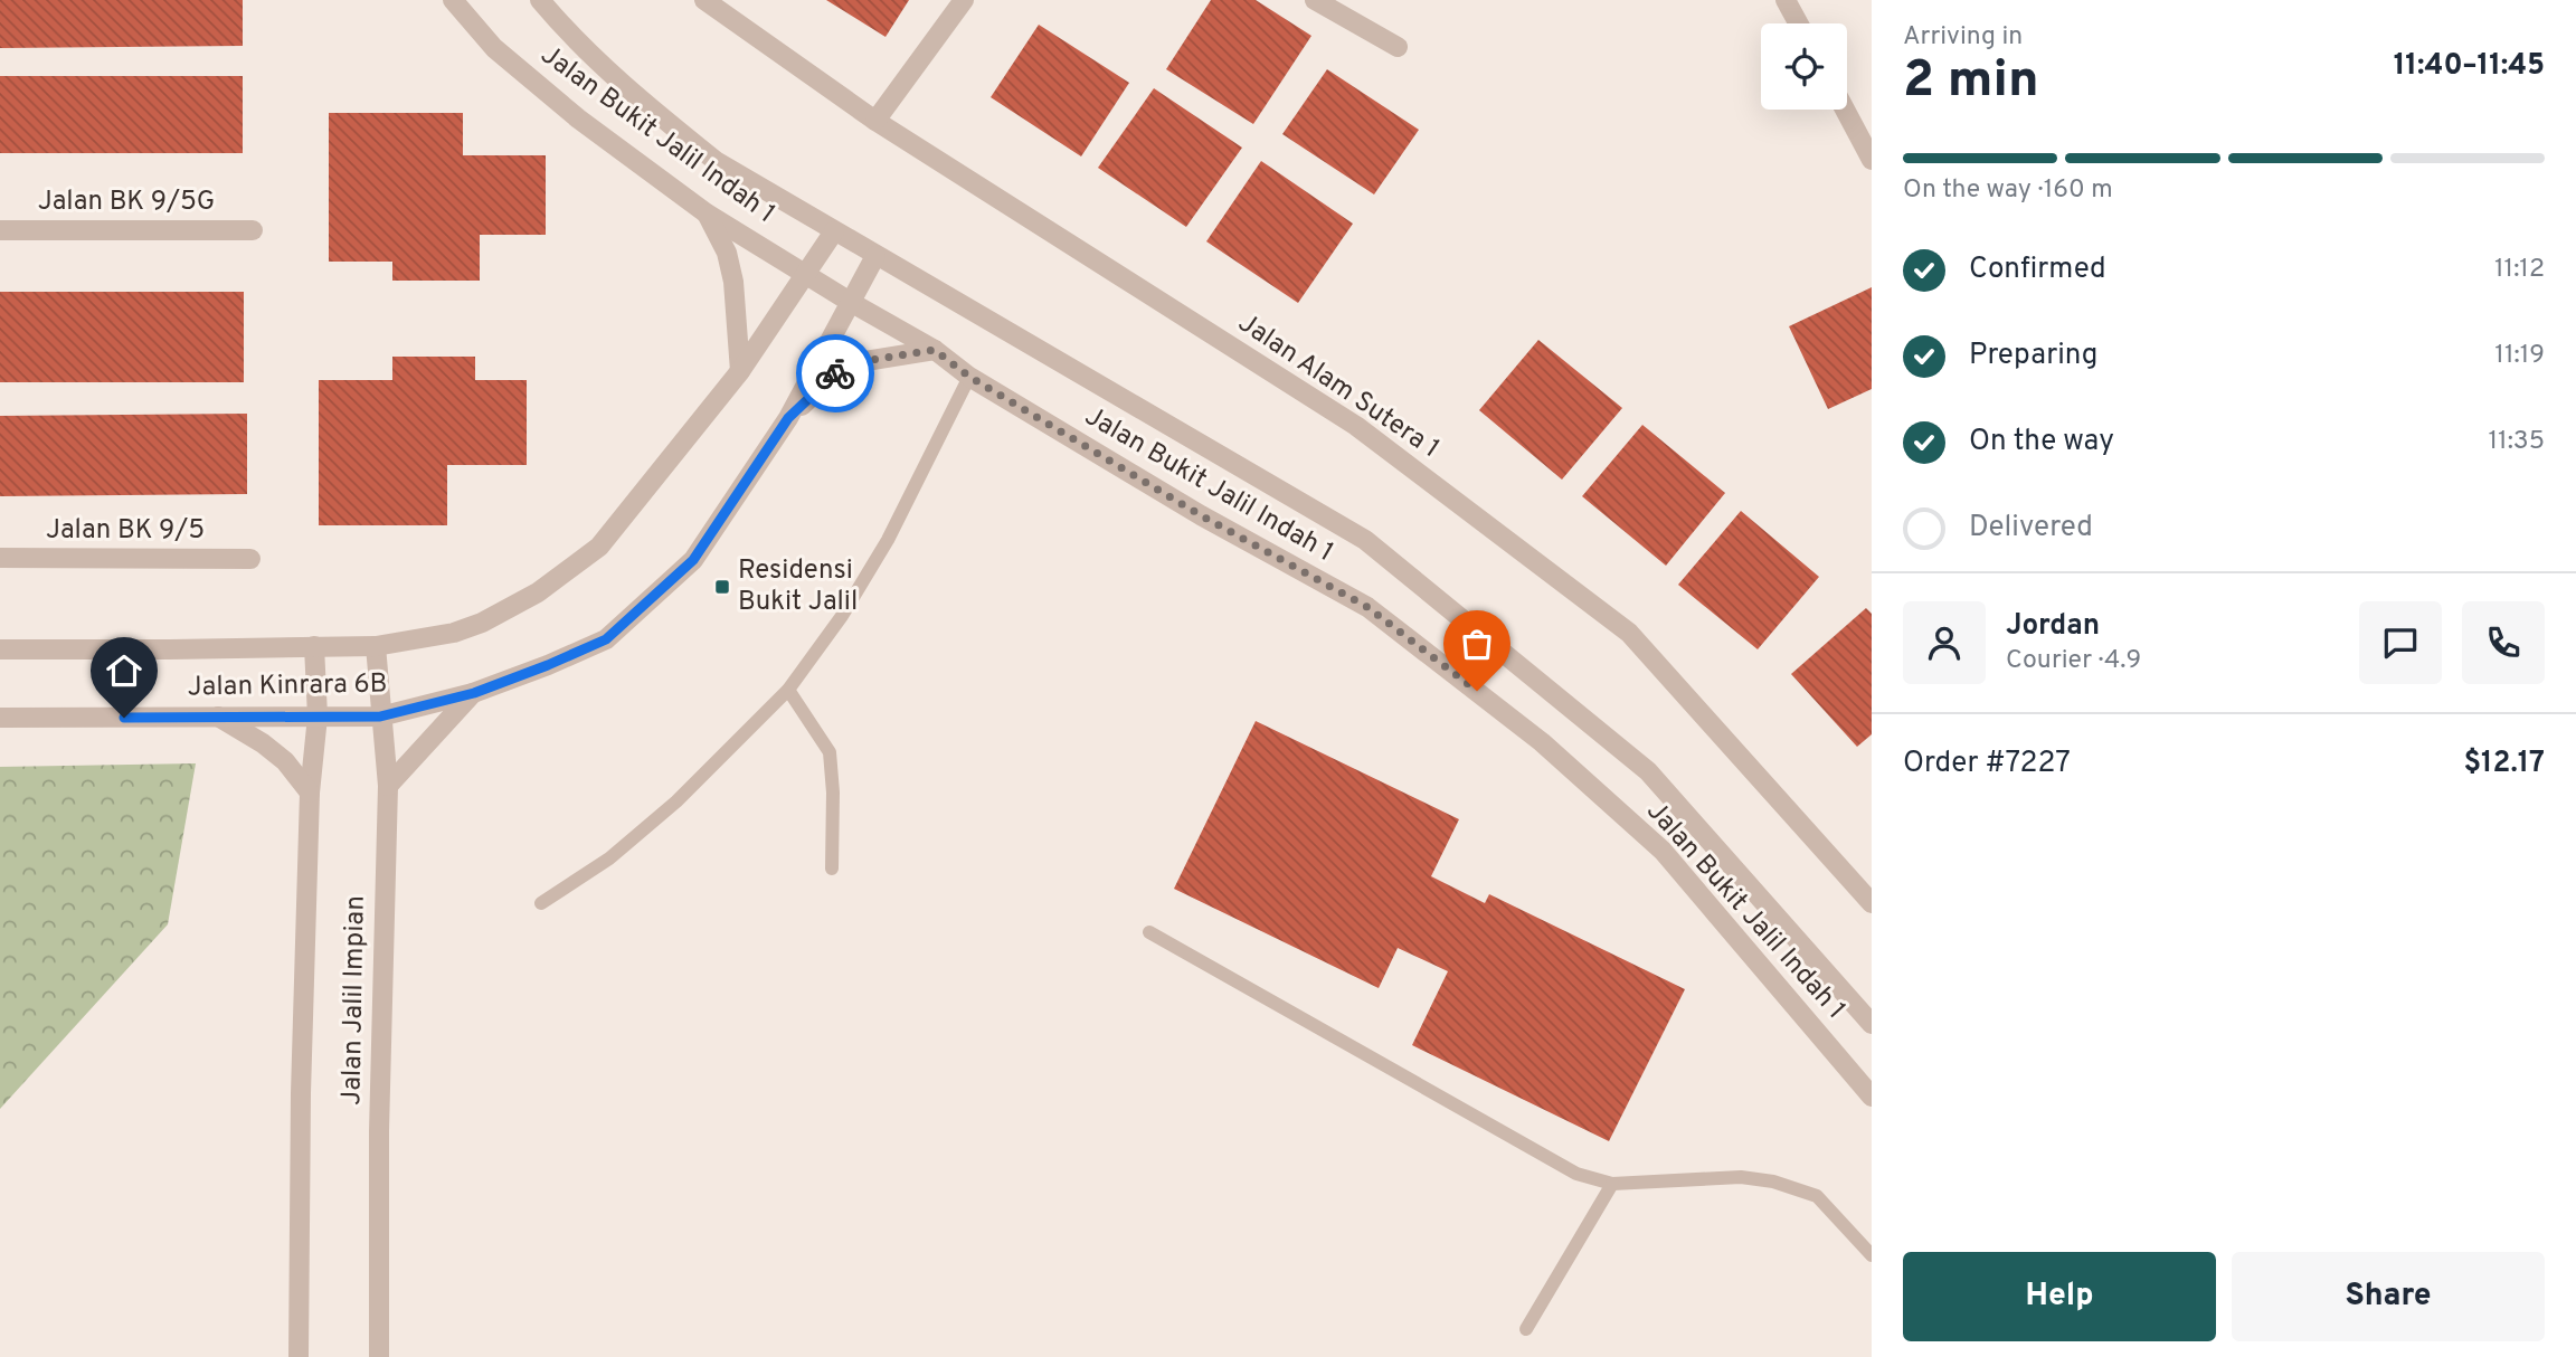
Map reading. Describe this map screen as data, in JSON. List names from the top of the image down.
{
  "streets": {
    "street": [
      "Jalan Bukit Jalil Indah 1",
      "Jalan BK 9/5G",
      "Jalan Alam Sutera 1",
      "Jalan BK 9/5",
      "Jalan Kinrara 6B",
      "Jalan Jalil Impian"
    ]
  },
  "crossings": [
    ["Jalan Bukit Jalil Indah 1", "Jalan Kinrara 6B"],
    ["Jalan Kinrara 6B", "Jalan Jalil Impian"]
  ],
  "places": {
    "transit": ["Residensi Bukit Jalil"]
  },
  "page": {
    "heading": ["2 min", "Arriving in", "11:40–11:45"],
    "panel": [
      "Jordan",
      "Courier · 4.9",
      "Order #7227",
      "$12.17"
    ],
    "bar": "On the way · 160 m",
    "list": [
      ["Confirmed", "11:12"],
      ["Preparing", "11:19"],
      ["On the way", "11:35"],
      "Delivered"
    ],
    "buttons": ["Help", "Share"]
  }
}
